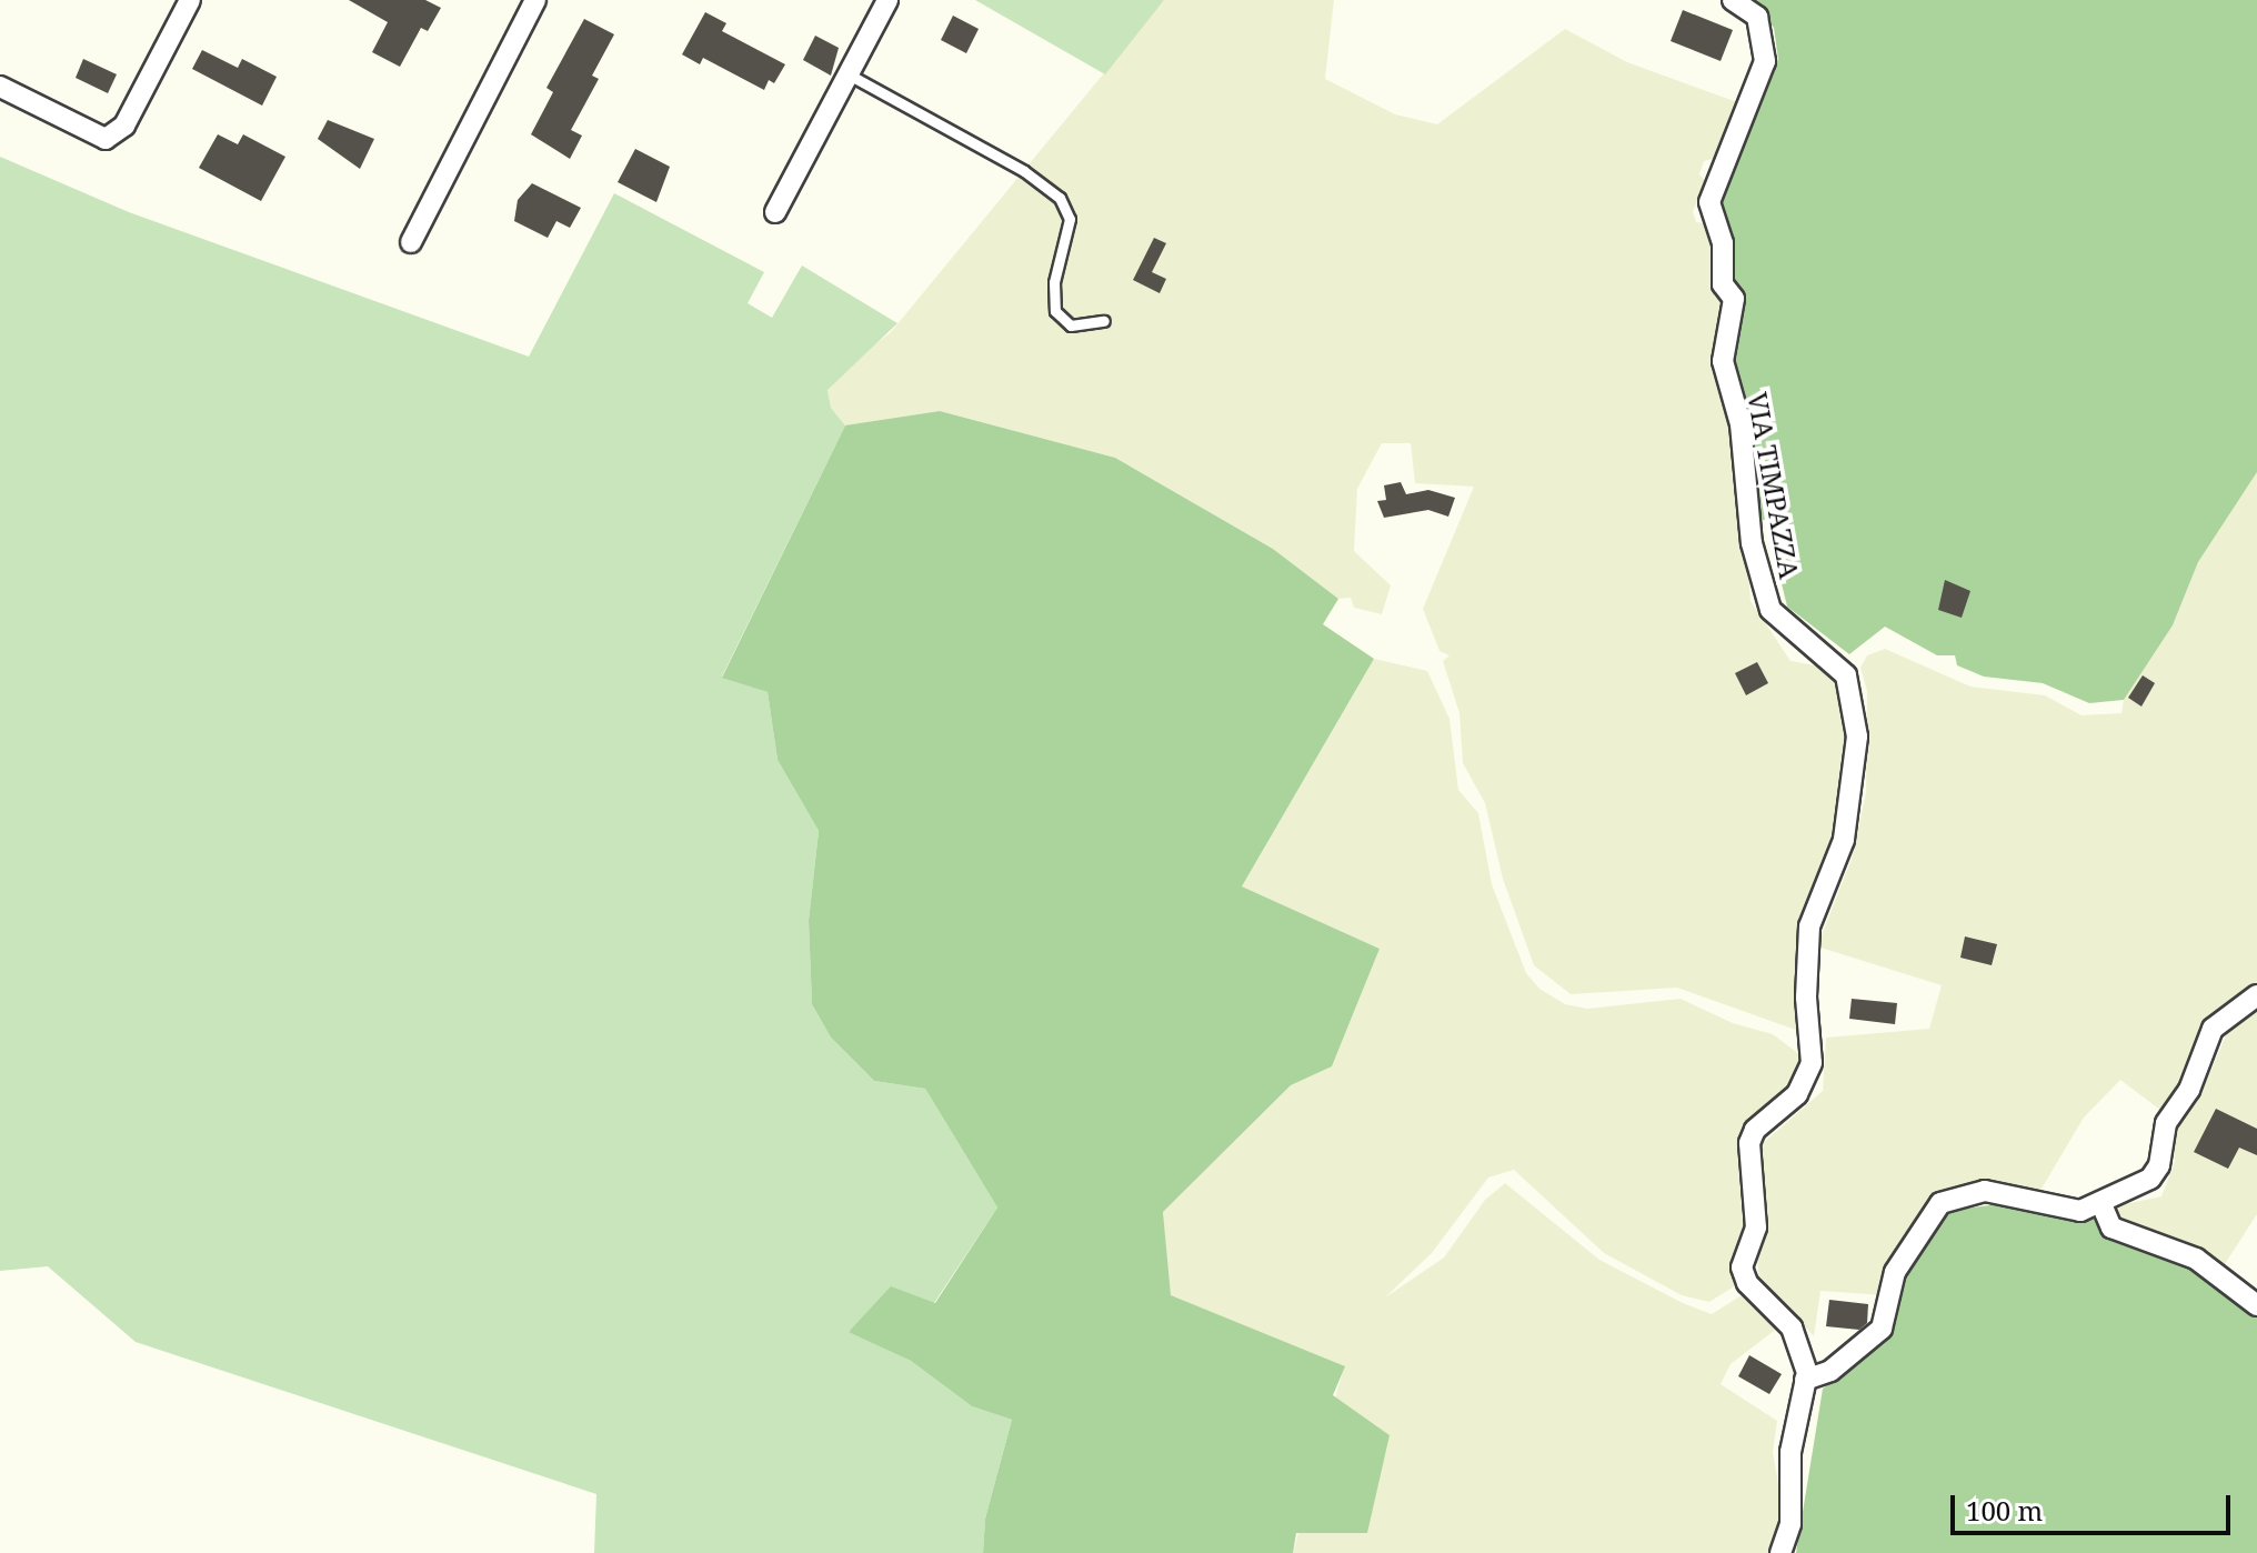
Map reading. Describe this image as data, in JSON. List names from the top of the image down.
{
  "streets": {
    "street": ["VIA TIMPAZZA"]
  },
  "scale_bar": "100 m"
}
